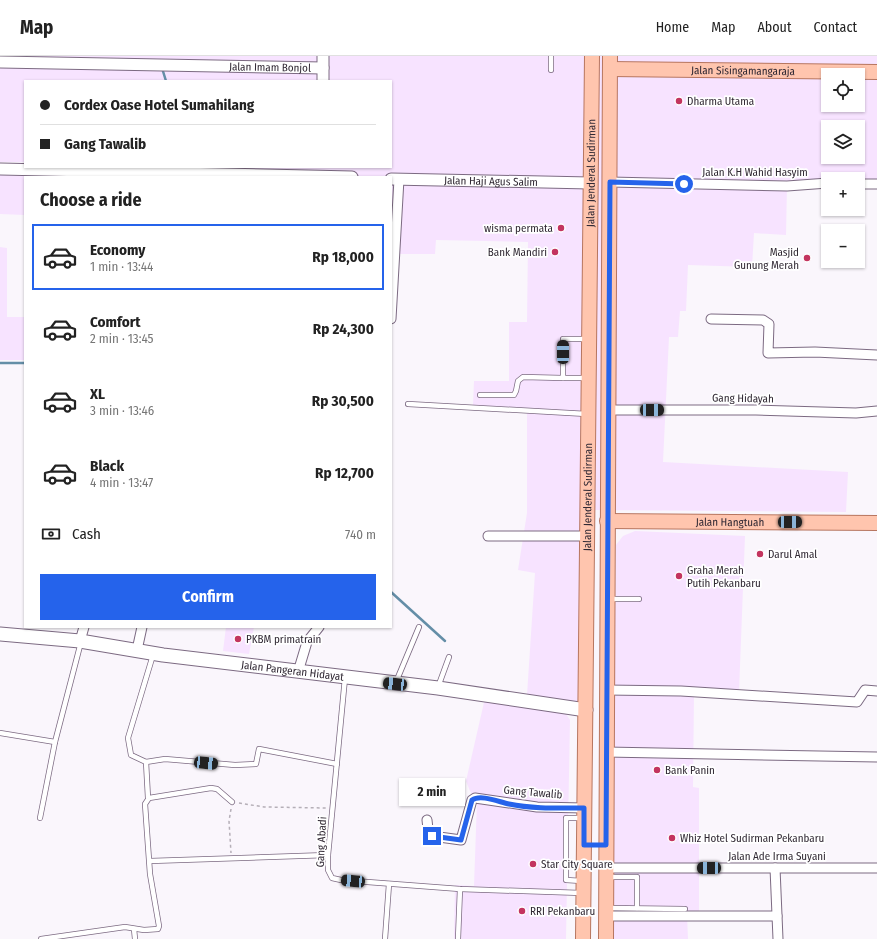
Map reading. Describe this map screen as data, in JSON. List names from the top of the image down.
{
  "streets": {
    "main road": [
      "Jalan Sisingamangaraja",
      "Jalan Jenderal Sudirman",
      "Jalan Hangtuah",
      "Jalan Pangeran Hidayat"
    ],
    "street": [
      "Jalan Imam Bonjol",
      "Jalan K.H Wahid Hasyim",
      "Jalan Haji Agus Salim",
      "Gang Hidayah",
      "Gang Tawalib",
      "Jalan Ade Irma Suyani"
    ],
    "lane": ["Gang Abadi"]
  },
  "crossings": [
    ["Jalan Sisingamangaraja", "Jalan Jenderal Sudirman"],
    ["Jalan K.H Wahid Hasyim", "Jalan Jenderal Sudirman"],
    ["Jalan Jenderal Sudirman", "Jalan Haji Agus Salim"],
    ["Jalan Jenderal Sudirman", "Gang Hidayah"],
    ["Jalan Jenderal Sudirman", "Jalan Hangtuah"],
    ["Jalan Jenderal Sudirman", "Jalan Pangeran Hidayat"],
    ["Jalan Jenderal Sudirman", "Gang Tawalib"],
    ["Jalan Jenderal Sudirman", "Gang Abadi"],
    ["Jalan Jenderal Sudirman", "Jalan Ade Irma Suyani"],
    ["Jalan Pangeran Hidayat", "Gang Abadi"]
  ],
  "places": [
    "Dharma Utama",
    "wisma permata",
    "Bank Mandiri",
    "Masjid Gunung Merah",
    "Darul Amal",
    "Graha Merah Putih Pekanbaru",
    "PKBM primatrain",
    "Bank Panin",
    "Whiz Hotel Sudirman Pekanbaru",
    "Star City Square",
    "RRI Pekanbaru"
  ],
  "page": {
    "header": "Map",
    "nav": [
      "Home",
      "Map",
      "About",
      "Contact"
    ],
    "map_buttons": ["+", "−"],
    "banner": ["Cordex Oase Hotel Sumahilang", "Gang Tawalib"],
    "heading": "Choose a ride",
    "list": [
      {
        "name": "Economy",
        "note": "1 min · 13:44",
        "value": "Rp 18,000"
      },
      {
        "name": "Comfort",
        "note": "2 min · 13:45",
        "value": "Rp 24,300"
      },
      {
        "name": "XL",
        "note": "3 min · 13:46",
        "value": "Rp 30,500"
      },
      {
        "name": "Black",
        "note": "4 min · 13:47",
        "value": "Rp 12,700"
      }
    ],
    "pay": ["Cash", "740 m"],
    "buttons": "Confirm",
    "bubble": "2 min"
  }
}
